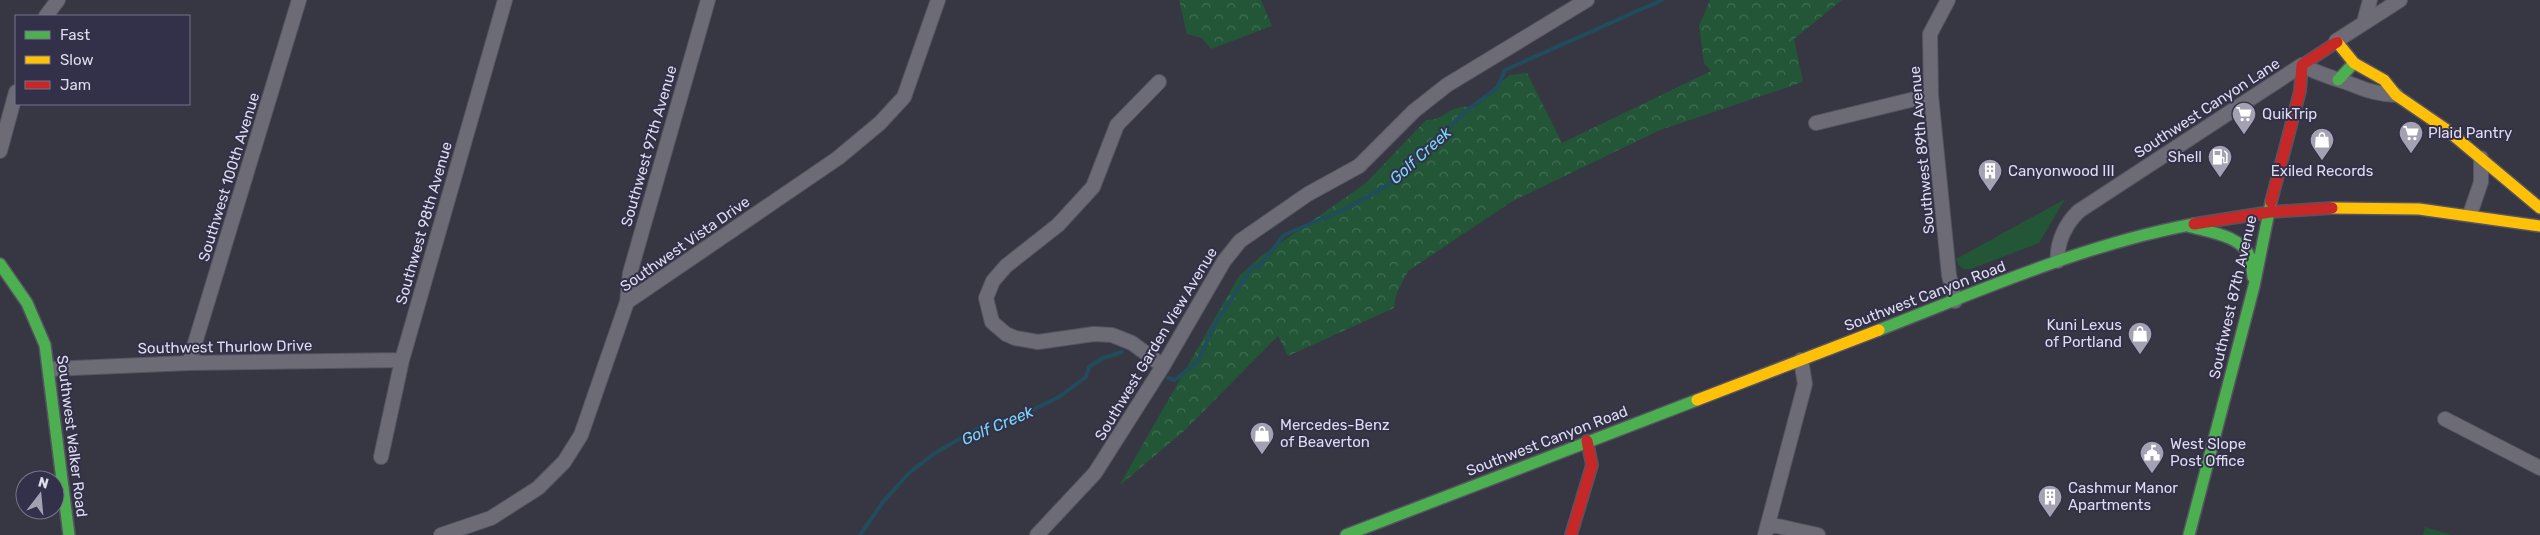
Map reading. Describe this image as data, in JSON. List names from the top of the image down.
{
  "streets": {
    "main road": [
      "Southwest Canyon Lane",
      "Southwest Canyon Road",
      "Southwest 87th Avenue",
      "Southwest Walker Road"
    ],
    "street": [
      "Southwest 97th Avenue",
      "Southwest 89th Avenue",
      "Southwest 100th Avenue",
      "Southwest 98th Avenue",
      "Southwest Vista Drive",
      "Southwest Garden View Avenue",
      "Southwest Thurlow Drive"
    ]
  },
  "crossings": [
    ["Southwest Canyon Lane", "Southwest Canyon Road"],
    ["Southwest Canyon Lane", "Southwest 87th Avenue"],
    ["Southwest 97th Avenue", "Southwest Vista Drive"],
    ["Southwest 89th Avenue", "Southwest Canyon Road"],
    ["Southwest 100th Avenue", "Southwest Thurlow Drive"],
    ["Southwest 98th Avenue", "Southwest Thurlow Drive"],
    ["Southwest Canyon Road", "Southwest 87th Avenue"],
    ["Southwest Thurlow Drive", "Southwest Walker Road"]
  ],
  "water": ["Golf Creek"],
  "places": {
    "supermarket": ["QuikTrip", "Plaid Pantry"],
    "shop": ["Exiled Records", "Kuni Lexus of Portland", "Mercedes-Benz of Beaverton"],
    "fuel station": ["Shell"],
    "building": ["Canyonwood III", "Cashmur Manor Apartments"],
    "public building": ["West Slope Post Office"]
  },
  "legend": ["Fast", "Slow", "Jam"],
  "north": "top"
}
